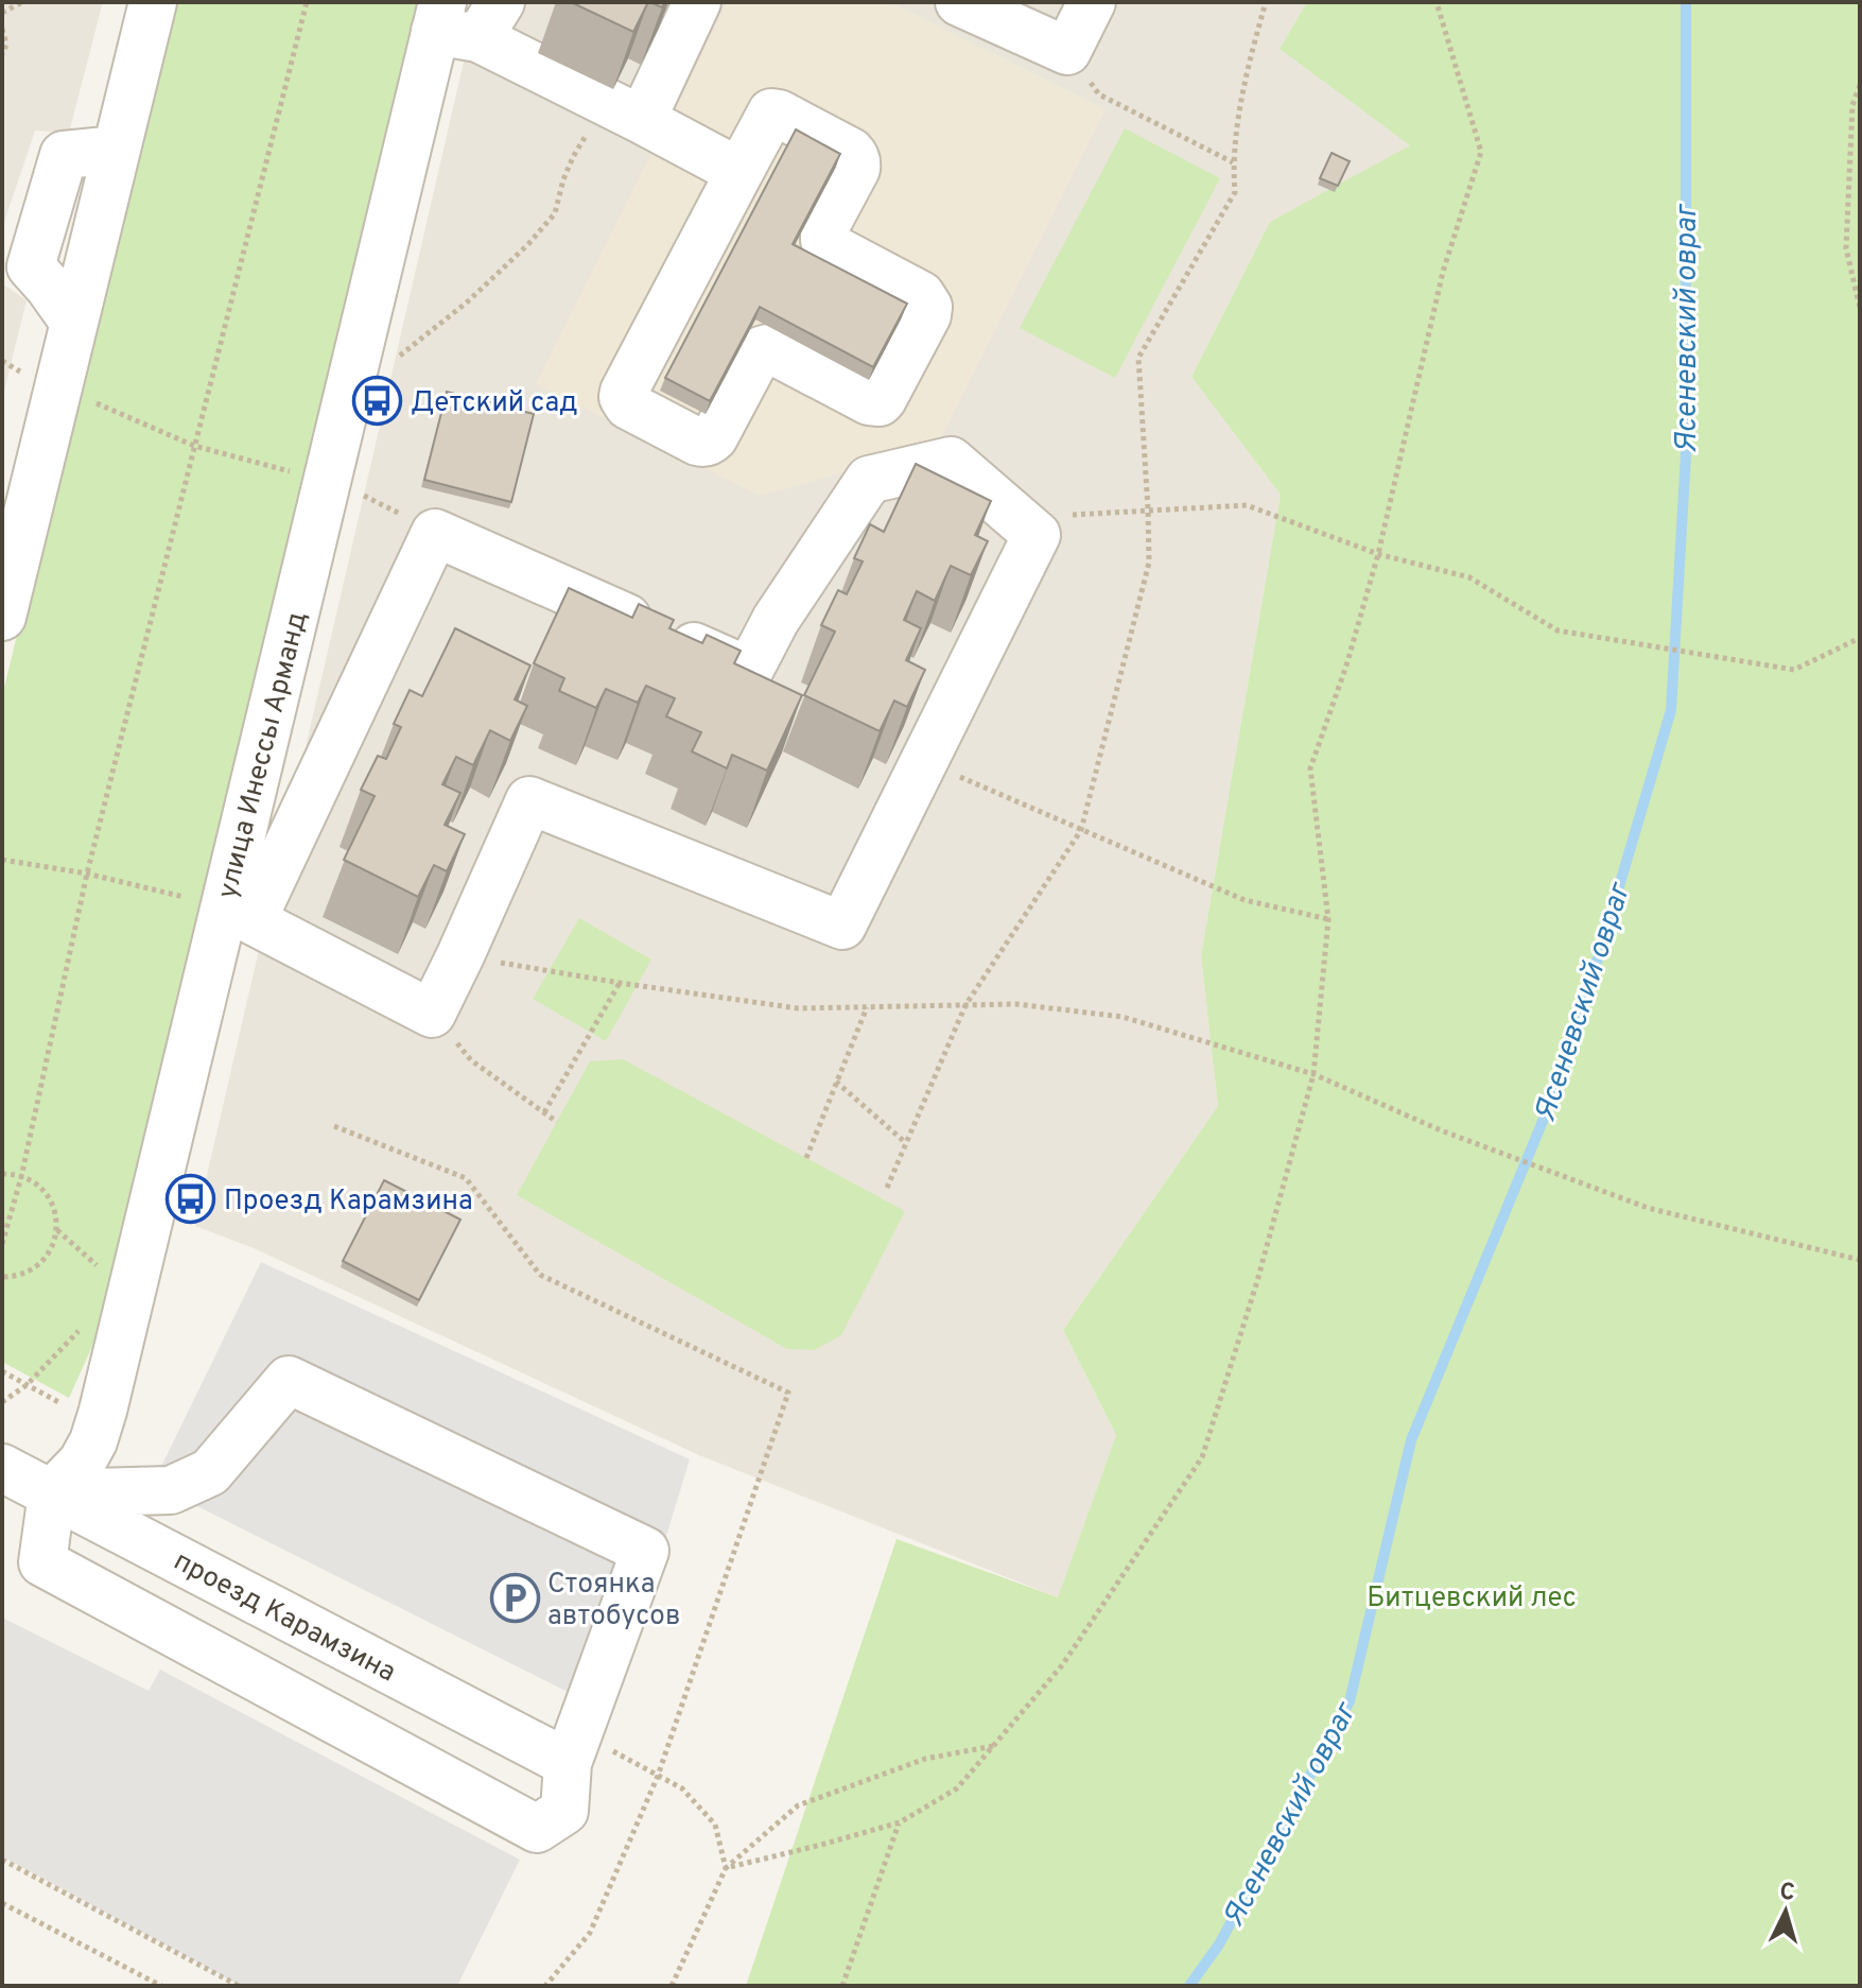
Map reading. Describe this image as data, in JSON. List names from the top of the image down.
{
  "streets": {
    "street": ["улица Инессы Арманд", "проезд Карамзина"]
  },
  "crossings": [
    ["улица Инессы Арманд", "проезд Карамзина"]
  ],
  "water": ["Ясеневский овраг"],
  "parks": ["Битцевский лес"],
  "places": {
    "bus stop": ["Детский сад", "Проезд Карамзина"],
    "parking": ["Стоянка автобусов"]
  },
  "north": "top"
}
